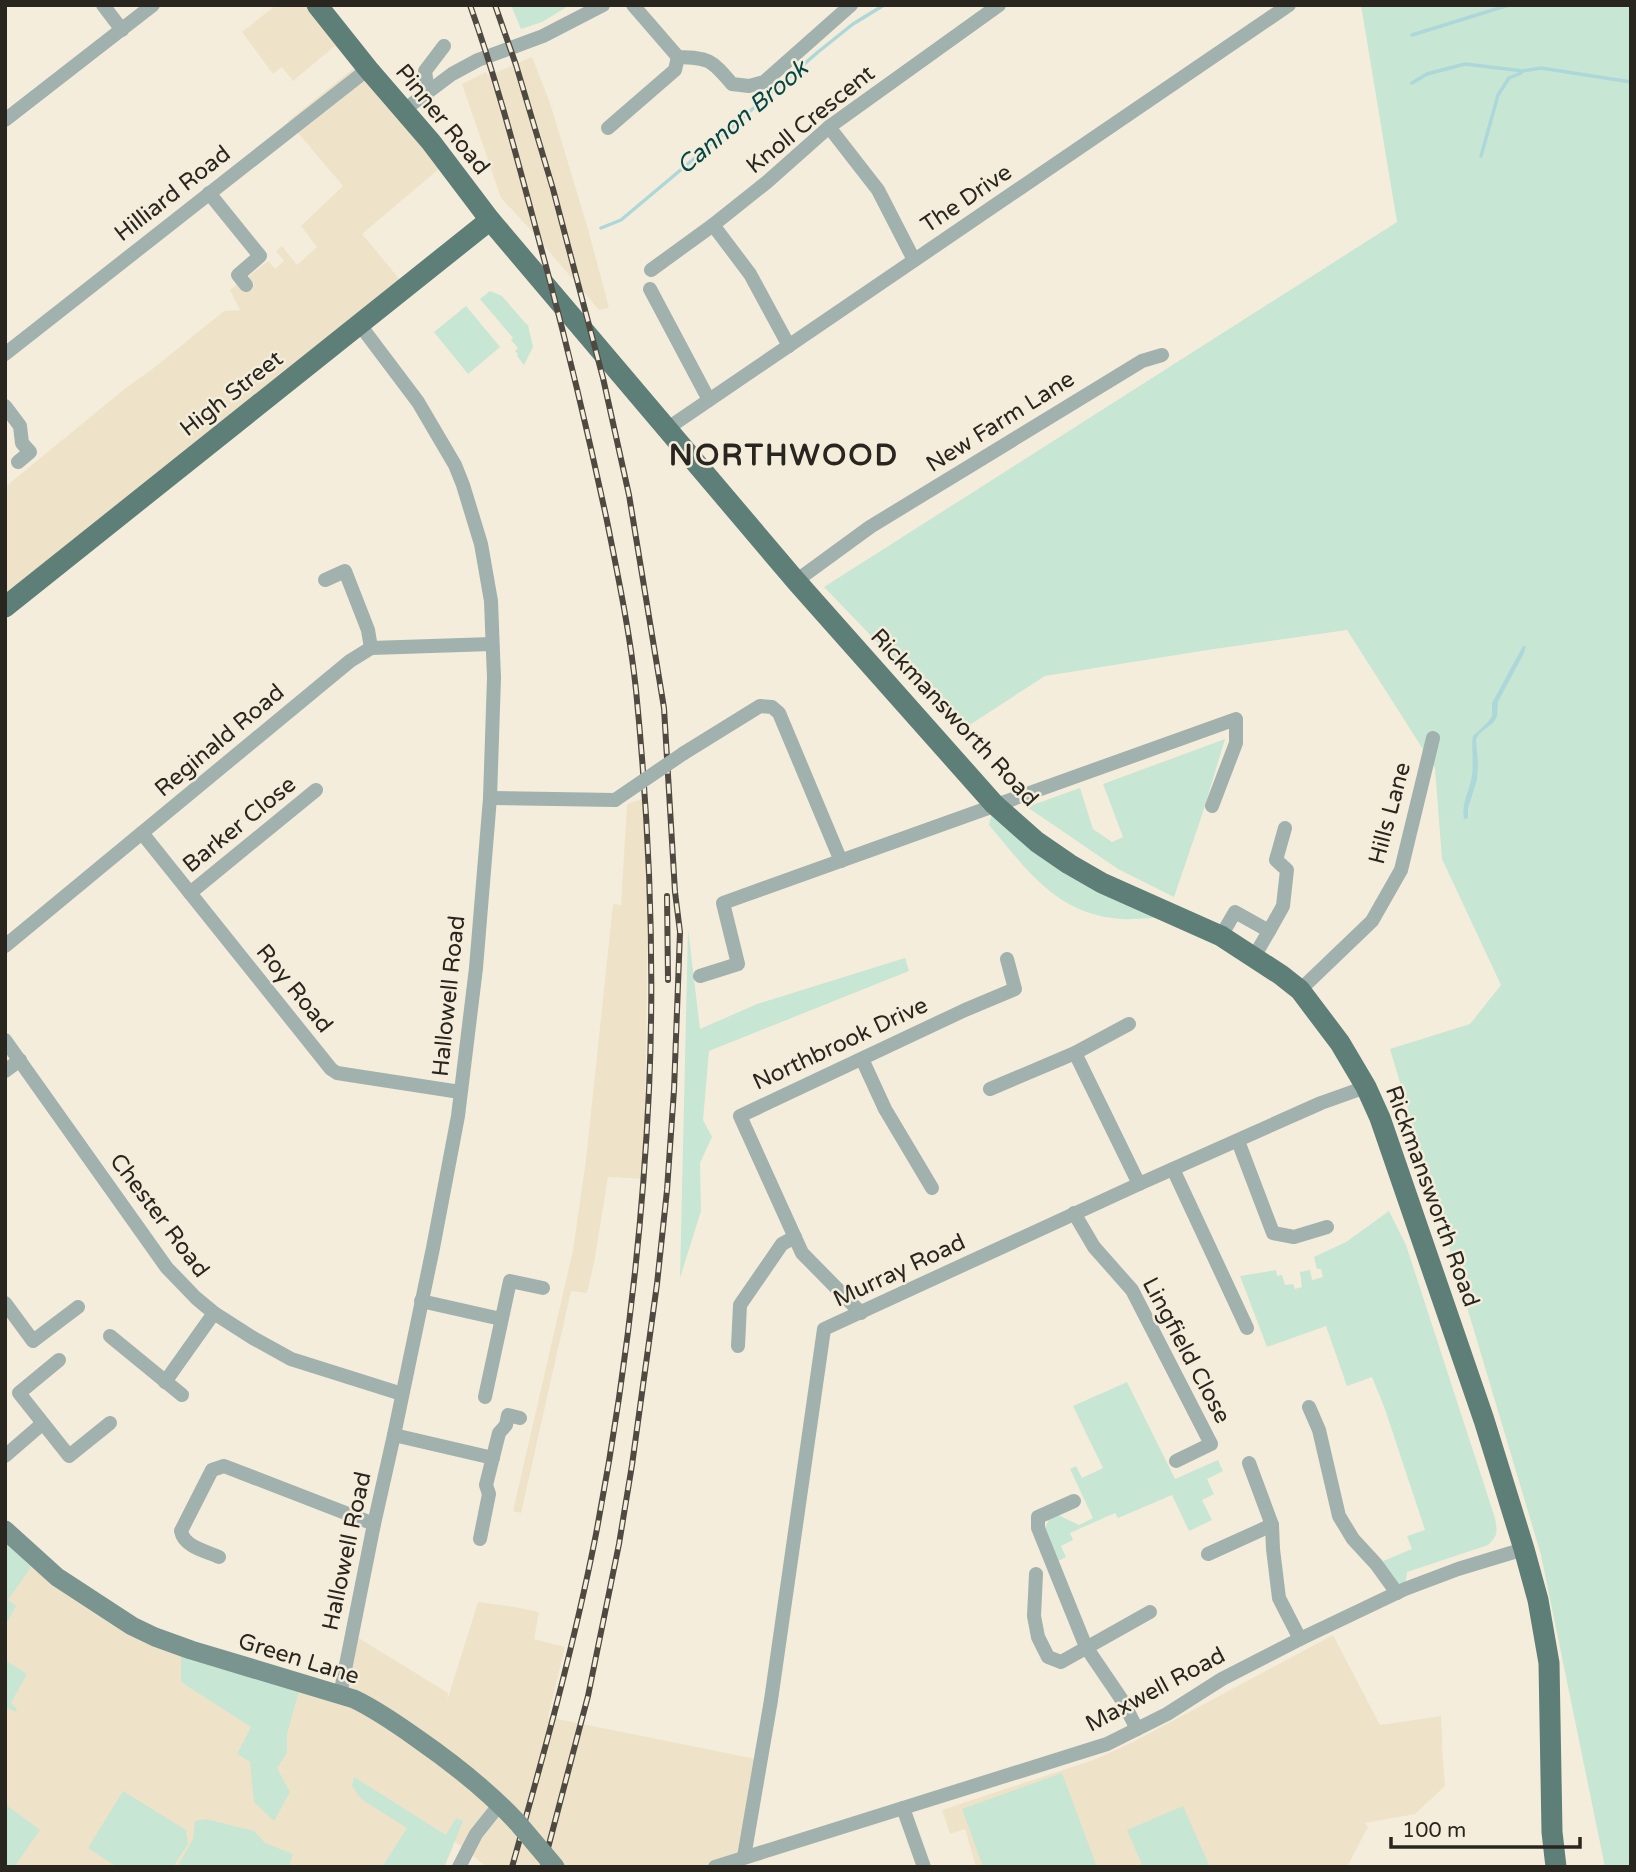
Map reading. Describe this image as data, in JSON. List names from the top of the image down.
{
  "streets": {
    "main road": [
      "Pinner Road",
      "High Street",
      "Rickmansworth Road",
      "Green Lane"
    ],
    "street": [
      "Knoll Crescent",
      "Hilliard Road",
      "The Drive",
      "New Farm Lane",
      "Reginald Road",
      "Hills Lane",
      "Barker Close",
      "Roy Road",
      "Hallowell Road",
      "Northbrook Drive",
      "Chester Road",
      "Murray Road",
      "Lingfield Close",
      "Maxwell Road"
    ]
  },
  "crossings": [
    ["Pinner Road", "Hilliard Road"],
    ["Pinner Road", "High Street"],
    ["Pinner Road", "Rickmansworth Road"],
    ["The Drive", "Rickmansworth Road"],
    ["High Street", "Hallowell Road"],
    ["New Farm Lane", "Rickmansworth Road"],
    ["Rickmansworth Road", "Hills Lane"],
    ["Rickmansworth Road", "Murray Road"],
    ["Rickmansworth Road", "Maxwell Road"],
    ["Reginald Road", "Roy Road"],
    ["Barker Close", "Roy Road"],
    ["Roy Road", "Hallowell Road"],
    ["Hallowell Road", "Chester Road"],
    ["Hallowell Road", "Green Lane"],
    ["Murray Road", "Lingfield Close"],
    ["Murray Road", "Maxwell Road"]
  ],
  "districts": ["NORTHWOOD"],
  "water": ["Cannon Brook"],
  "scale_bar": "100 m"
}
